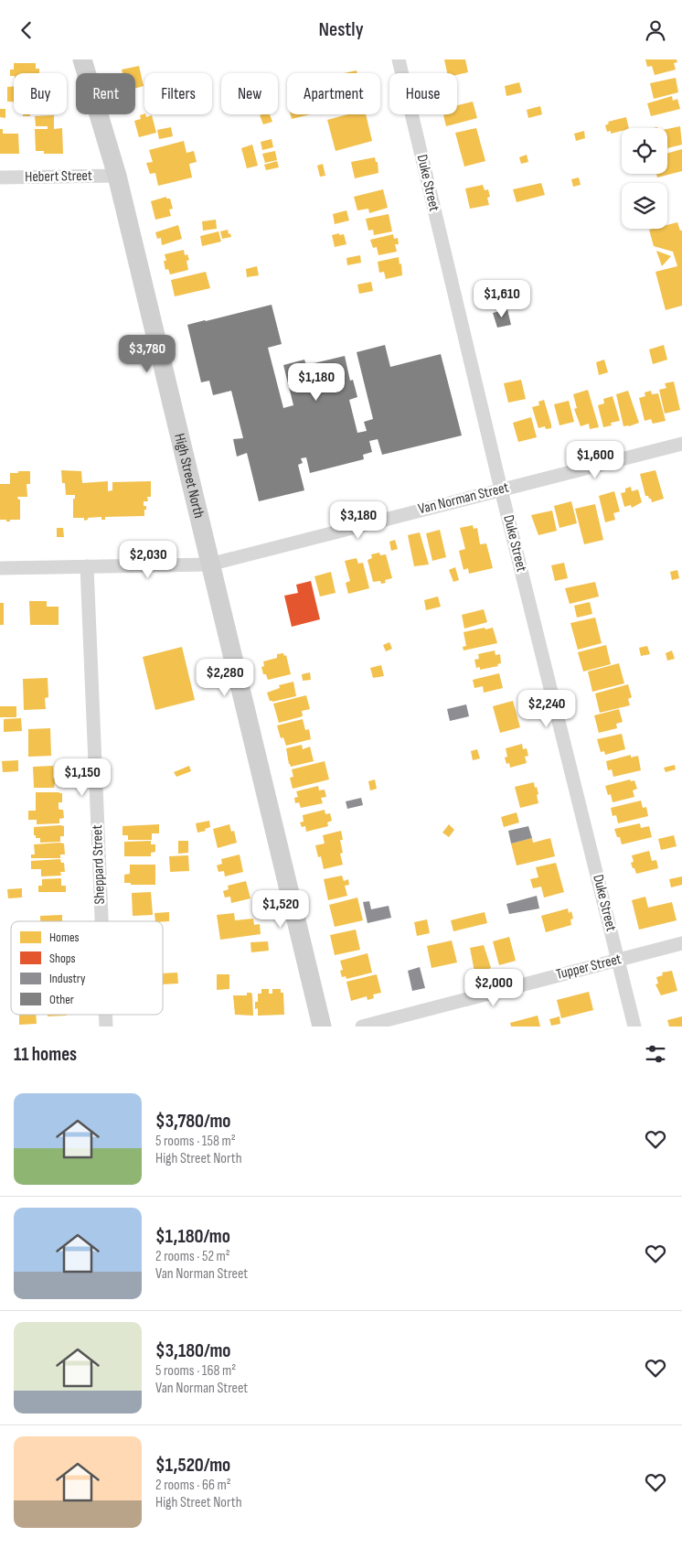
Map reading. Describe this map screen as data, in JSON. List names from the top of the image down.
{
  "streets": {
    "main road": ["High Street North"],
    "street": [
      "Hebert Street",
      "Duke Street",
      "Van Norman Street",
      "Sheppard Street",
      "Tupper Street"
    ]
  },
  "crossings": [
    ["Hebert Street", "High Street North"],
    ["Duke Street", "Van Norman Street"],
    ["Duke Street", "Tupper Street"],
    ["High Street North", "Van Norman Street"],
    ["Van Norman Street", "Sheppard Street"]
  ],
  "legend": [
    "Homes",
    "Shops",
    "Industry",
    "Other"
  ],
  "page": {
    "header": "Nestly",
    "chip": [
      "Buy",
      "Rent",
      "Filters",
      "New",
      "Apartment",
      "House"
    ],
    "price": [
      "$1,610",
      "$3,780",
      "$1,180",
      "$1,600",
      "$3,180",
      "$2,030",
      "$2,280",
      "$2,240",
      "$1,150",
      "$1,520",
      "$2,000"
    ],
    "heading": "11 homes",
    "list": [
      {
        "name": "$3,780/mo",
        "note": "5 rooms · 158 m² · High Street North"
      },
      {
        "name": "$1,180/mo",
        "note": "2 rooms · 52 m² · Van Norman Street"
      },
      {
        "name": "$3,180/mo",
        "note": "5 rooms · 168 m² · Van Norman Street"
      },
      {
        "name": "$1,520/mo",
        "note": "2 rooms · 66 m² · High Street North"
      }
    ]
  }
}
